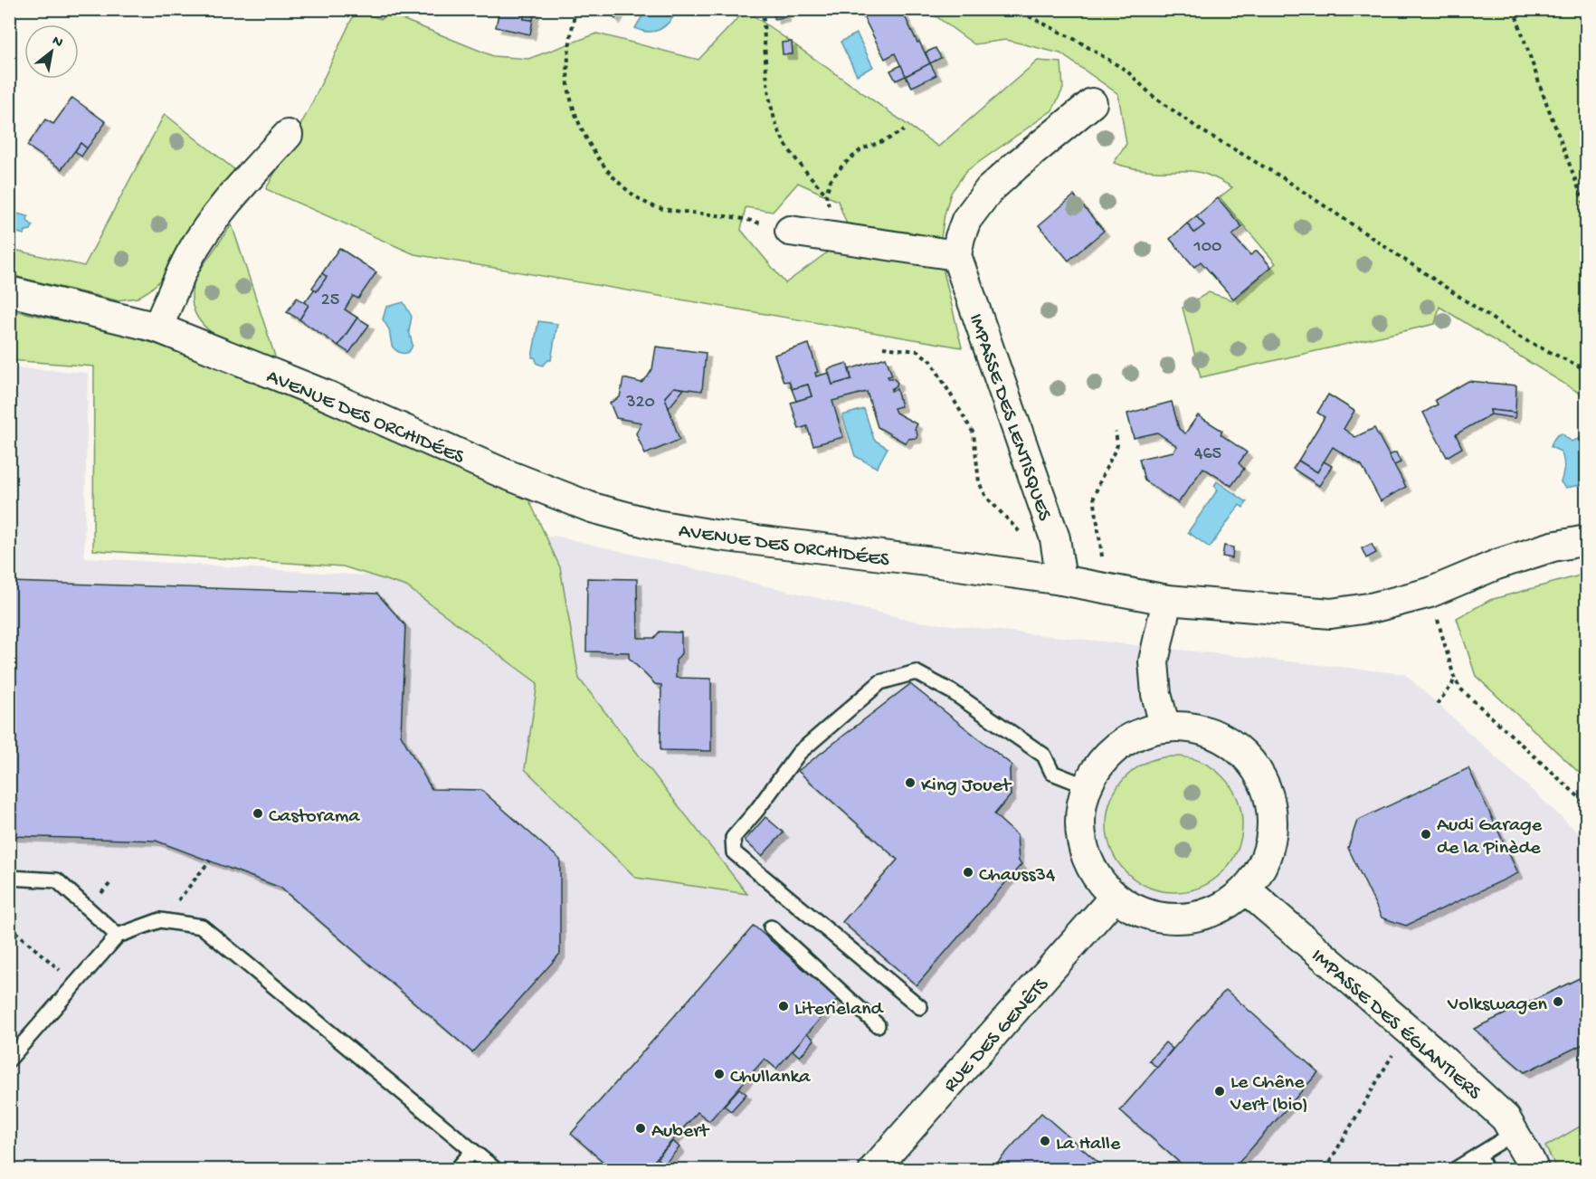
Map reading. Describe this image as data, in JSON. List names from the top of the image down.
{
  "streets": {
    "street": [
      "AVENUE DES ORCHIDÉES",
      "IMPASSE DES LENTISQUES",
      "IMPASSE DES ÉGLANTIERS",
      "RUE DES GENÊTS"
    ]
  },
  "crossings": [
    ["AVENUE DES ORCHIDÉES", "IMPASSE DES LENTISQUES"],
    ["IMPASSE DES ÉGLANTIERS", "RUE DES GENÊTS"]
  ],
  "places": [
    "King Jouet",
    "Castorama",
    "Audi Garage de la Pinède",
    "Chauss34",
    "Volkswagen",
    "Literieland",
    "Chullanka",
    "Le Chêne Vert (bio)",
    "Aubert",
    "La Halle"
  ],
  "house_numbers": [
    "100",
    "25",
    "320",
    "465"
  ],
  "north": "top right"
}
